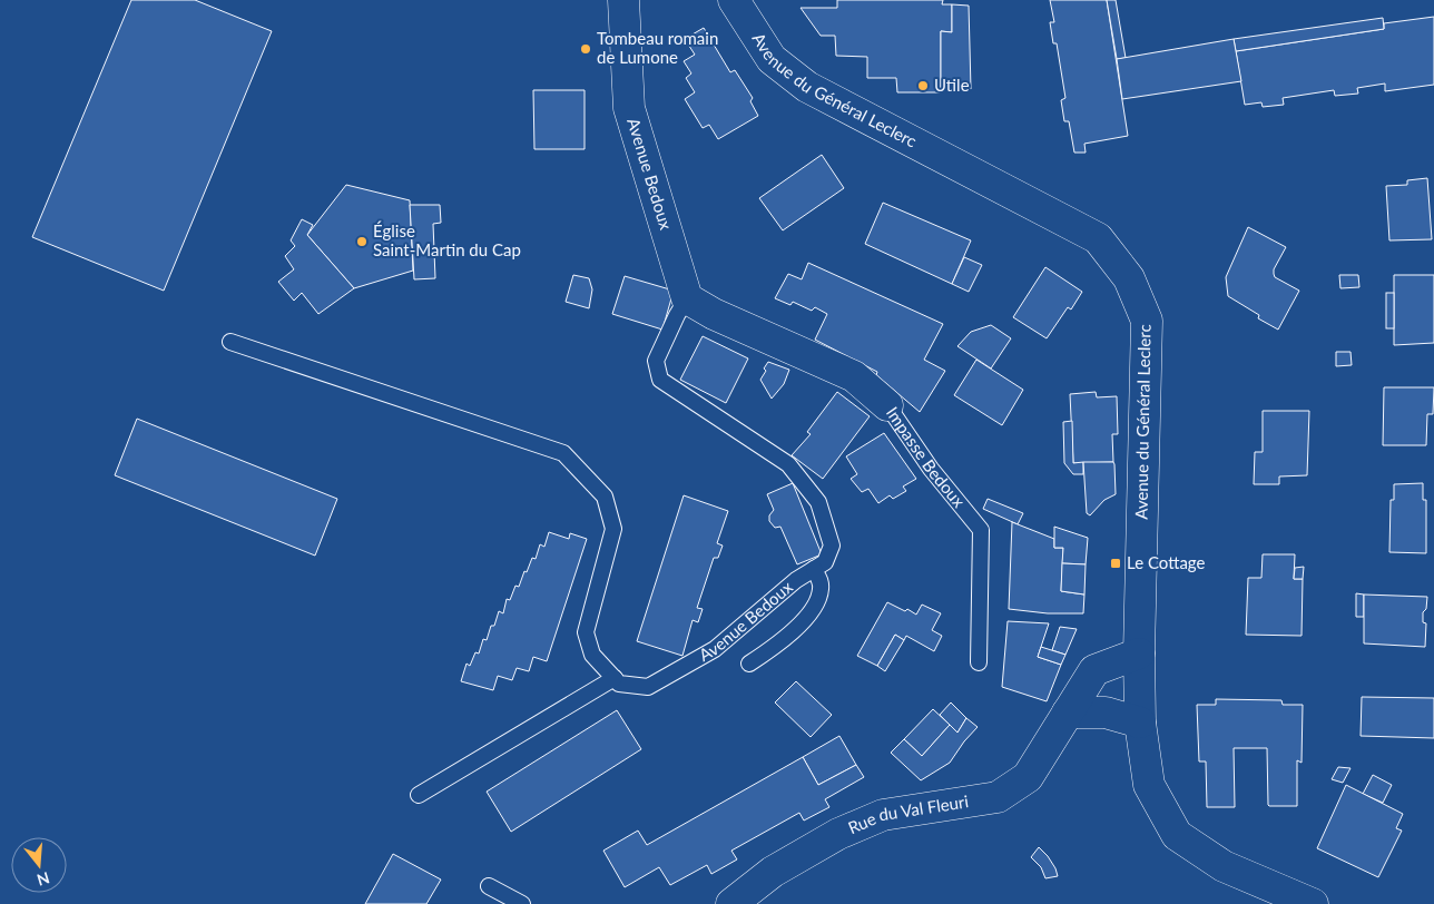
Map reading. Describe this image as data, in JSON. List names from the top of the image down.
{
  "streets": {
    "street": [
      "Avenue du Général Leclerc",
      "Avenue Bedoux",
      "Impasse Bedoux",
      "Rue du Val Fleuri"
    ]
  },
  "crossings": [
    ["Avenue du Général Leclerc", "Rue du Val Fleuri"],
    ["Avenue Bedoux", "Impasse Bedoux"]
  ],
  "places": {
    "other": ["Tombeau romain de Lumone", "Utile", "Église Saint-Martin du Cap"],
    "transit": ["Le Cottage"]
  },
  "north": "bottom"
}
